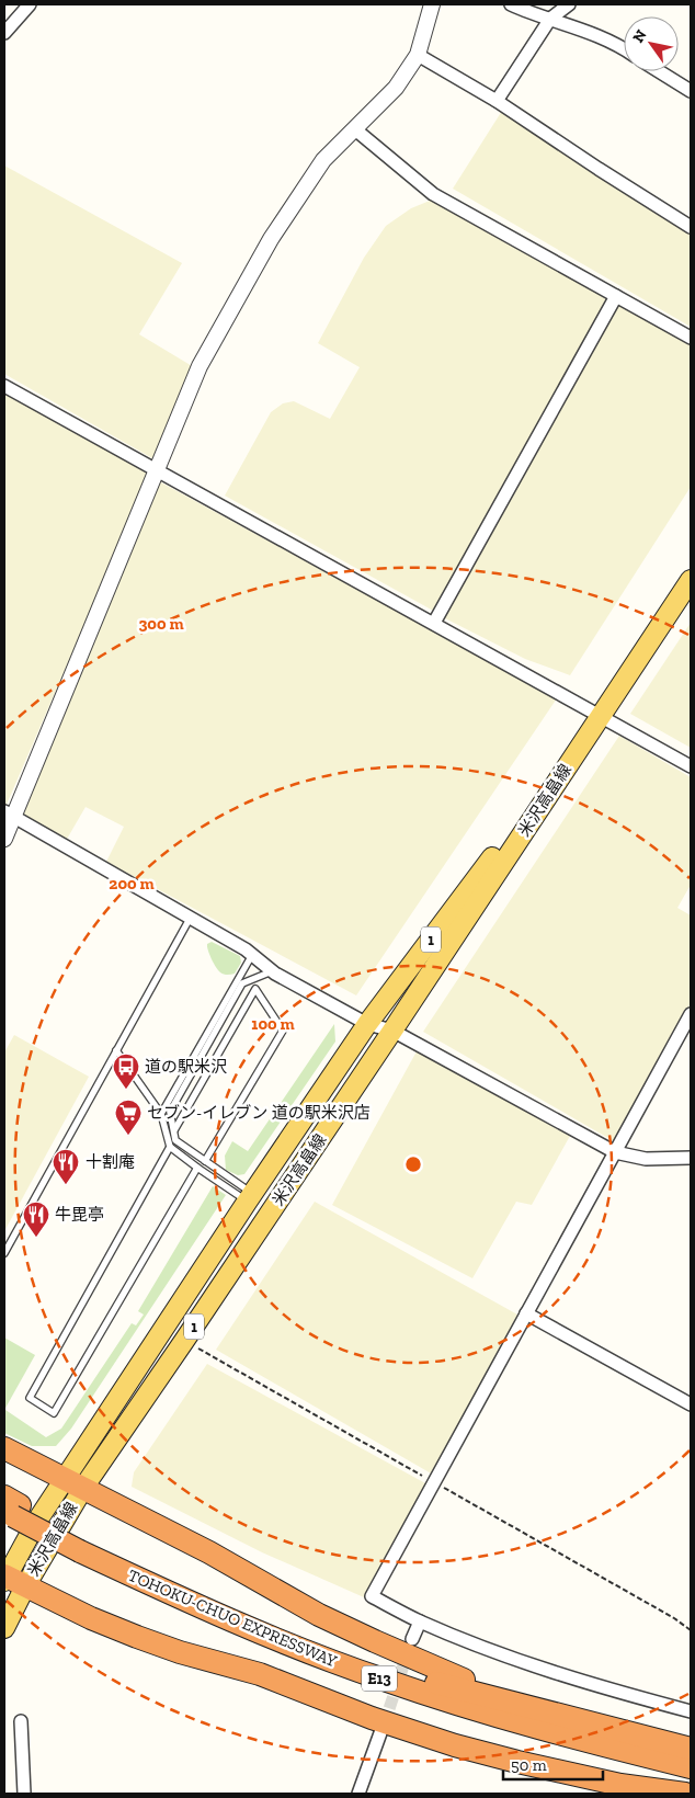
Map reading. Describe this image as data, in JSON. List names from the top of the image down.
{
  "streets": {
    "highway": ["TOHOKU-CHUO EXPRESSWAY", "E13"],
    "main road": ["米沢高畠線", "1"]
  },
  "places": {
    "bus stop": ["道の駅米沢"],
    "supermarket": ["セブン-イレブン 道の駅米沢店"],
    "restaurant": ["十割庵", "牛毘亭"]
  },
  "scale_bar": "50 m",
  "north": "top left",
  "rings": ["300 m", "200 m", "100 m"]
}
